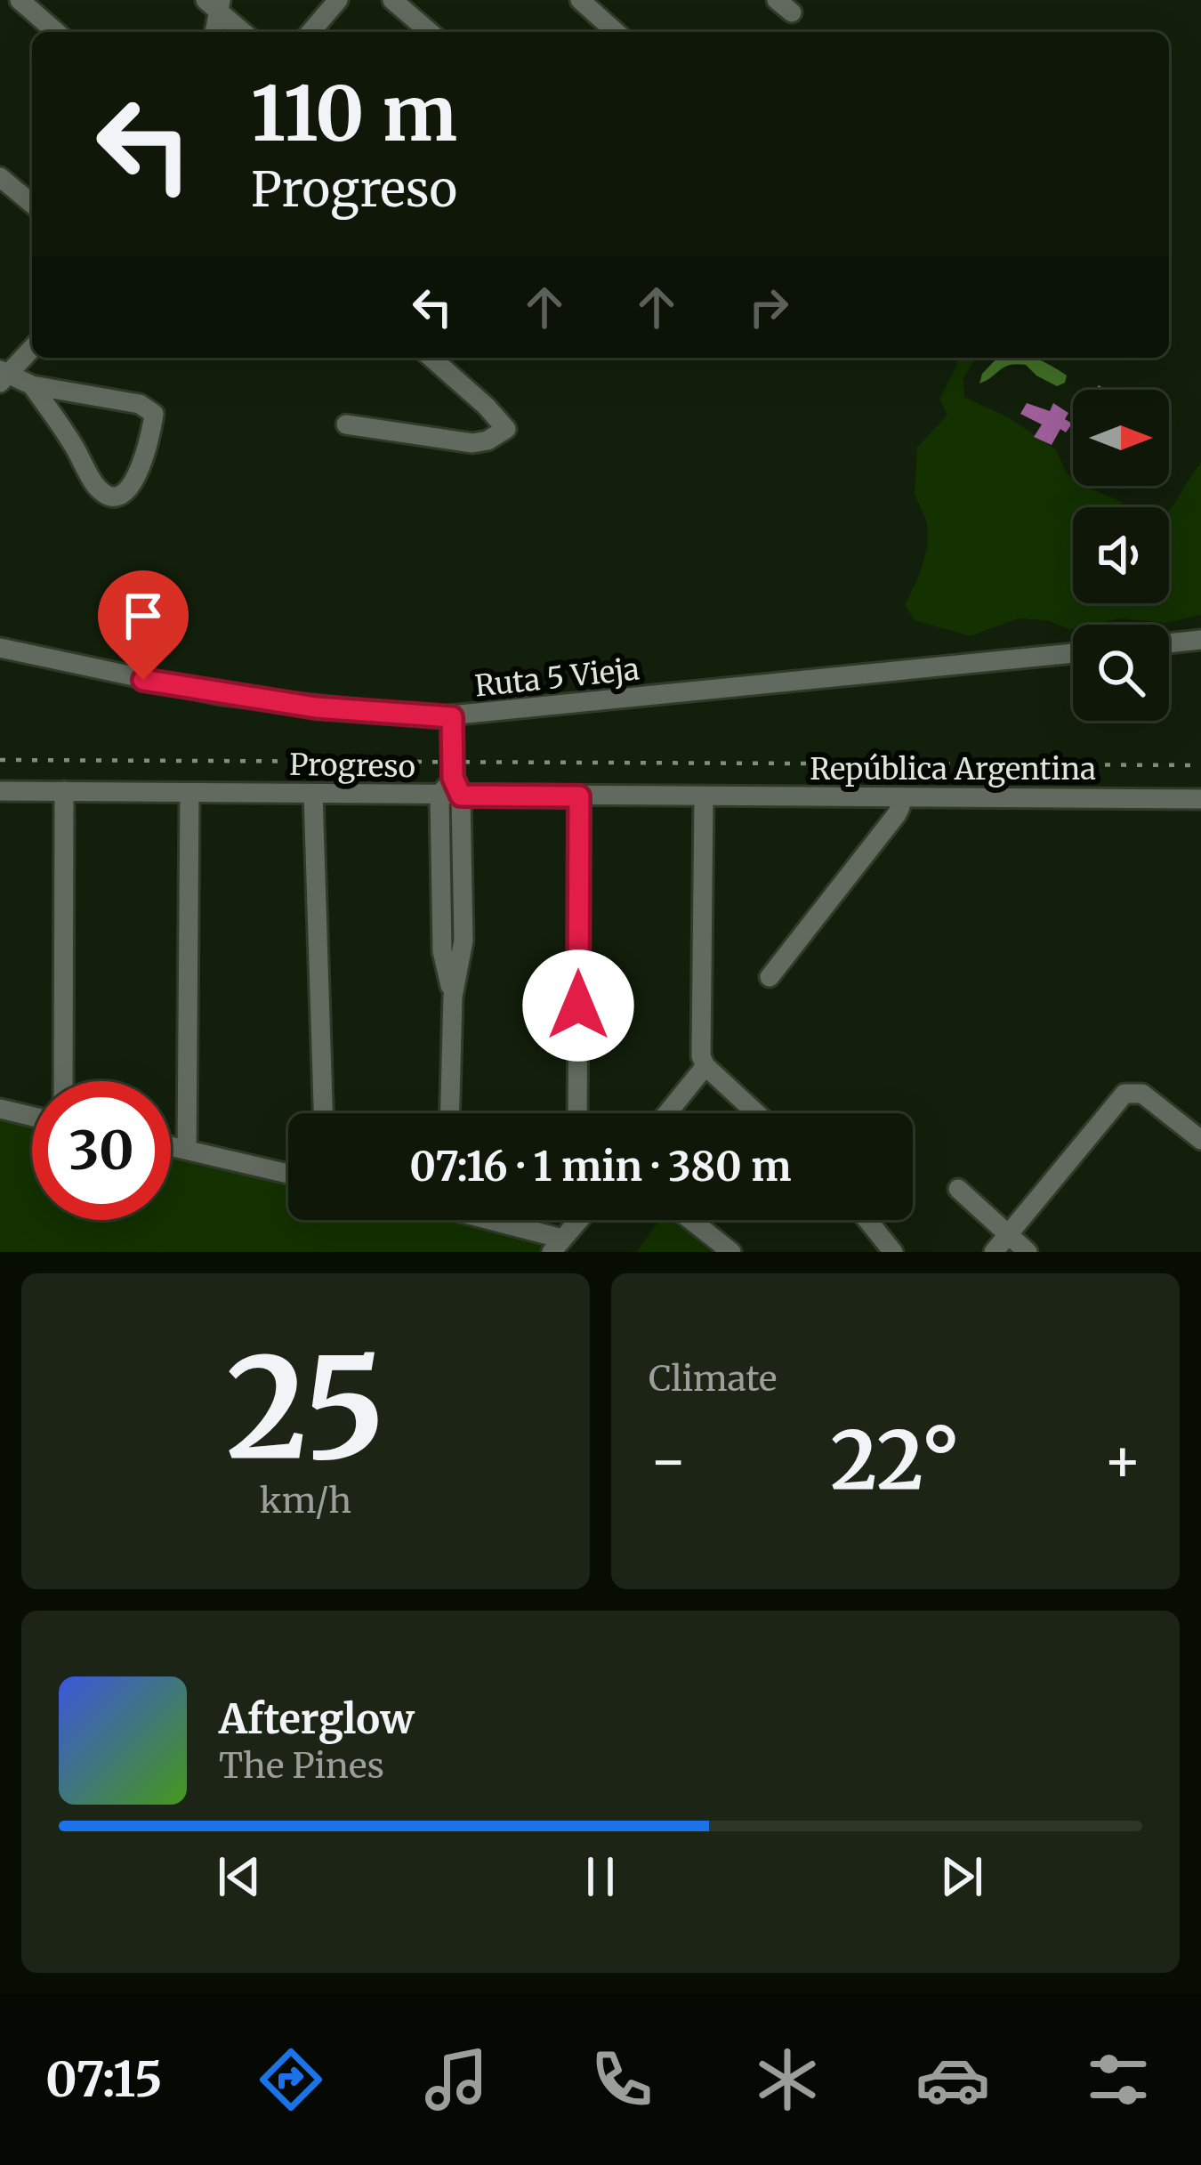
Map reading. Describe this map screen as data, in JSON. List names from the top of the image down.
{
  "streets": {
    "street": ["Ruta 5 Vieja", "Progreso", "República Argentina"]
  },
  "north": "right",
  "page": {
    "turn": ["110 m", "Progreso"],
    "limit": "30",
    "trip": "07:16 · 1 min · 380 m",
    "tile": [
      ["25", "km/h"],
      "Climate"
    ],
    "heat": ["−", "22°", "+"],
    "song": ["Afterglow", "The Pines"],
    "tabs": "07:15"
  }
}
